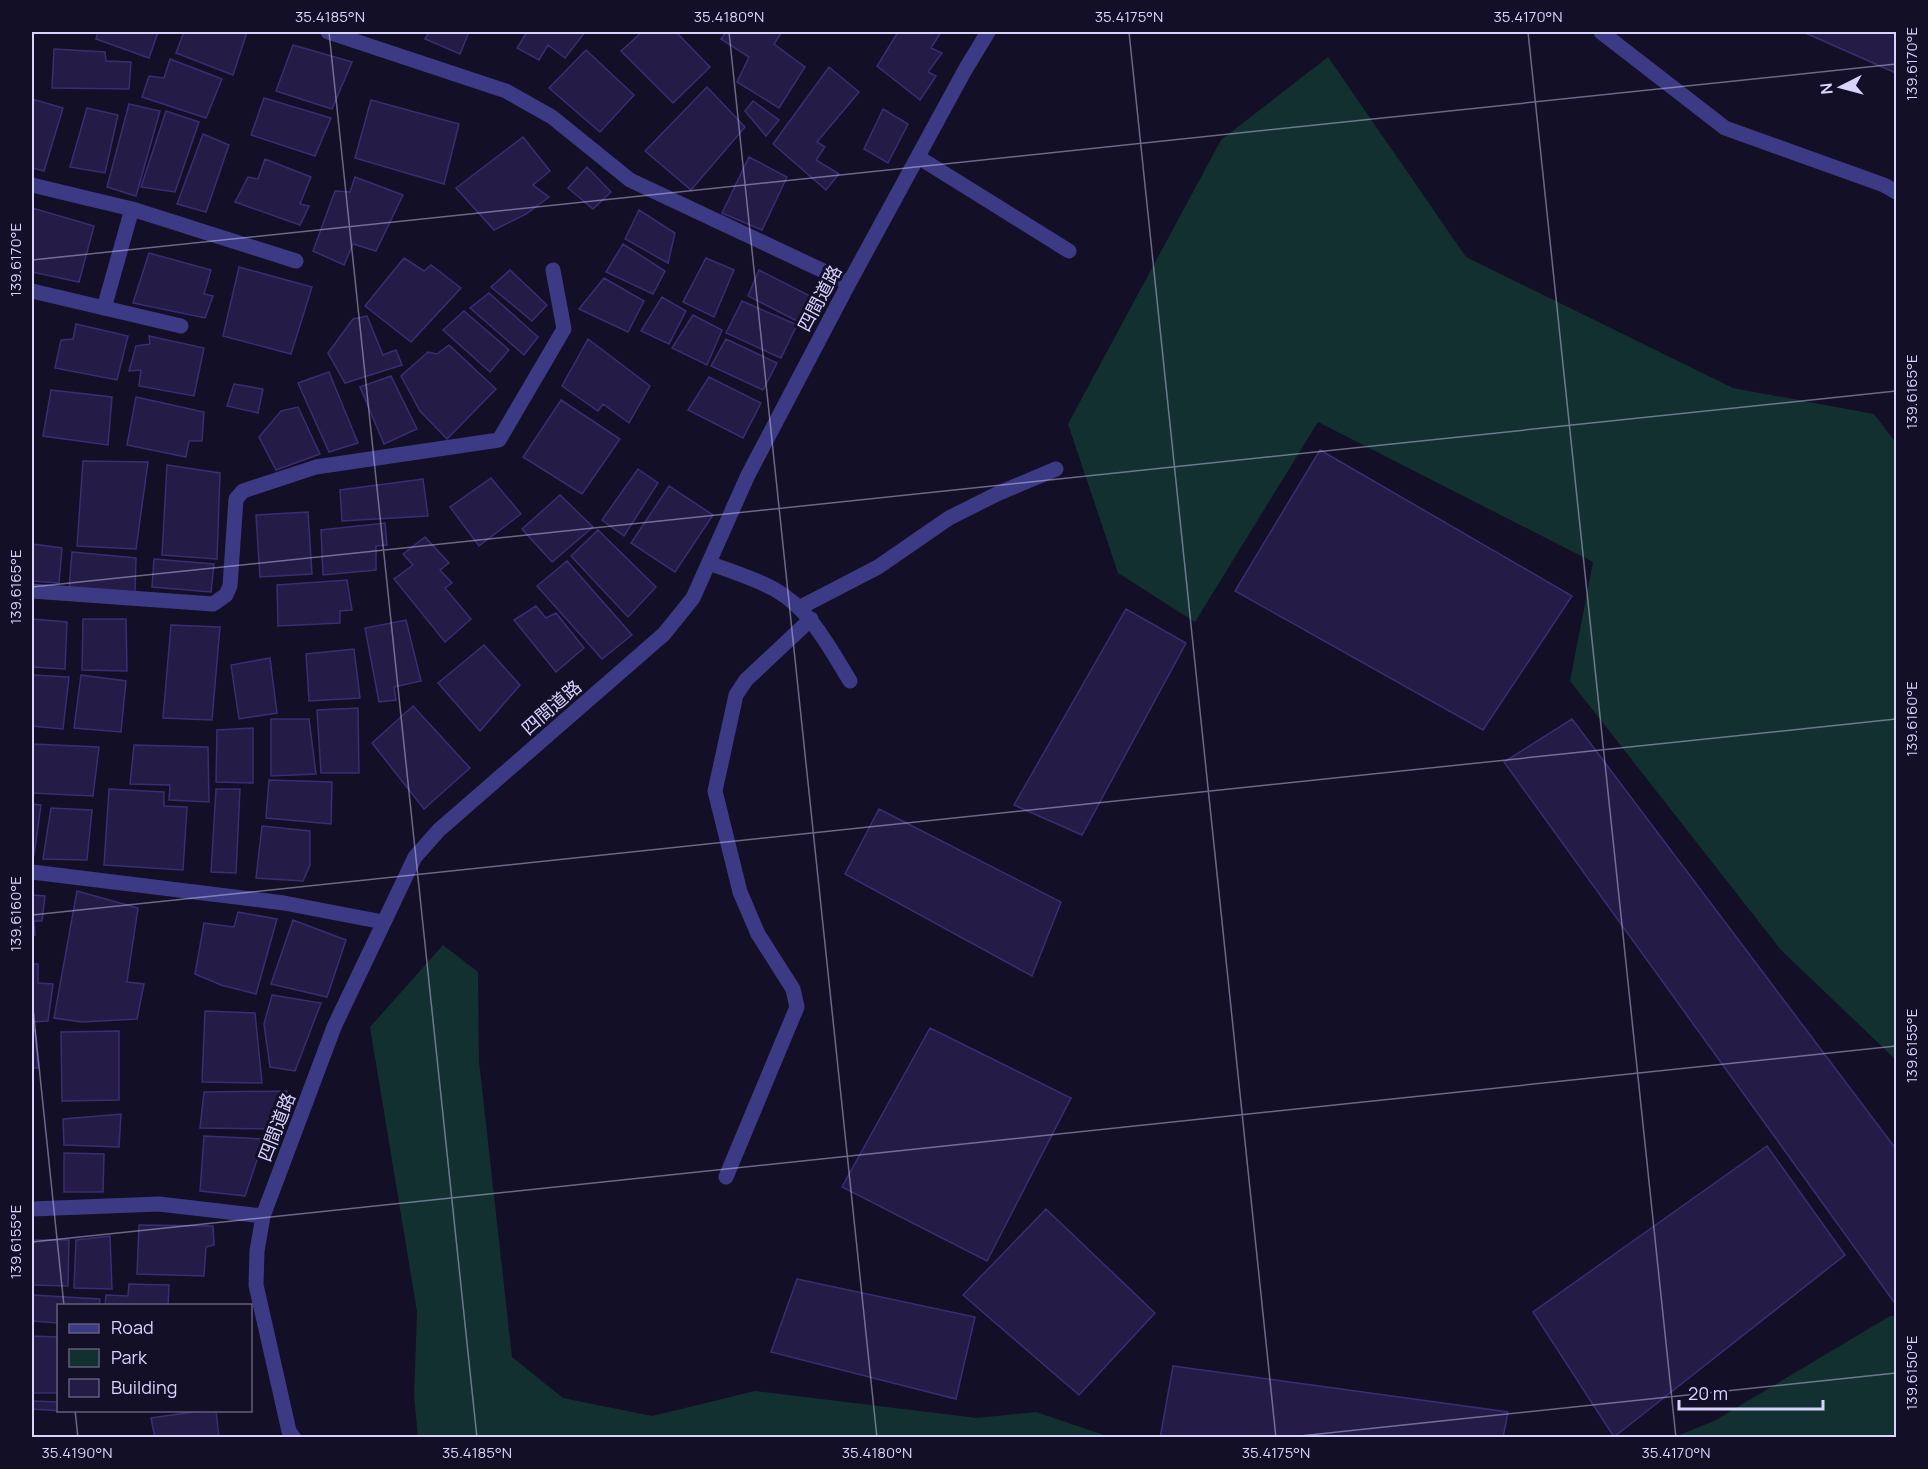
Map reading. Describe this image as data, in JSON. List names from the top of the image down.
{
  "streets": {
    "street": ["四間道路"]
  },
  "legend": ["Road", "Park", "Building"],
  "scale_bar": "20 m",
  "north": "left",
  "coordinates": [
    "35.4185°N",
    "35.4180°N",
    "35.4175°N",
    "35.4170°N",
    "139.6170°E",
    "139.6165°E",
    "139.6160°E",
    "139.6155°E",
    "139.6150°E",
    "35.4190°N"
  ]
}
